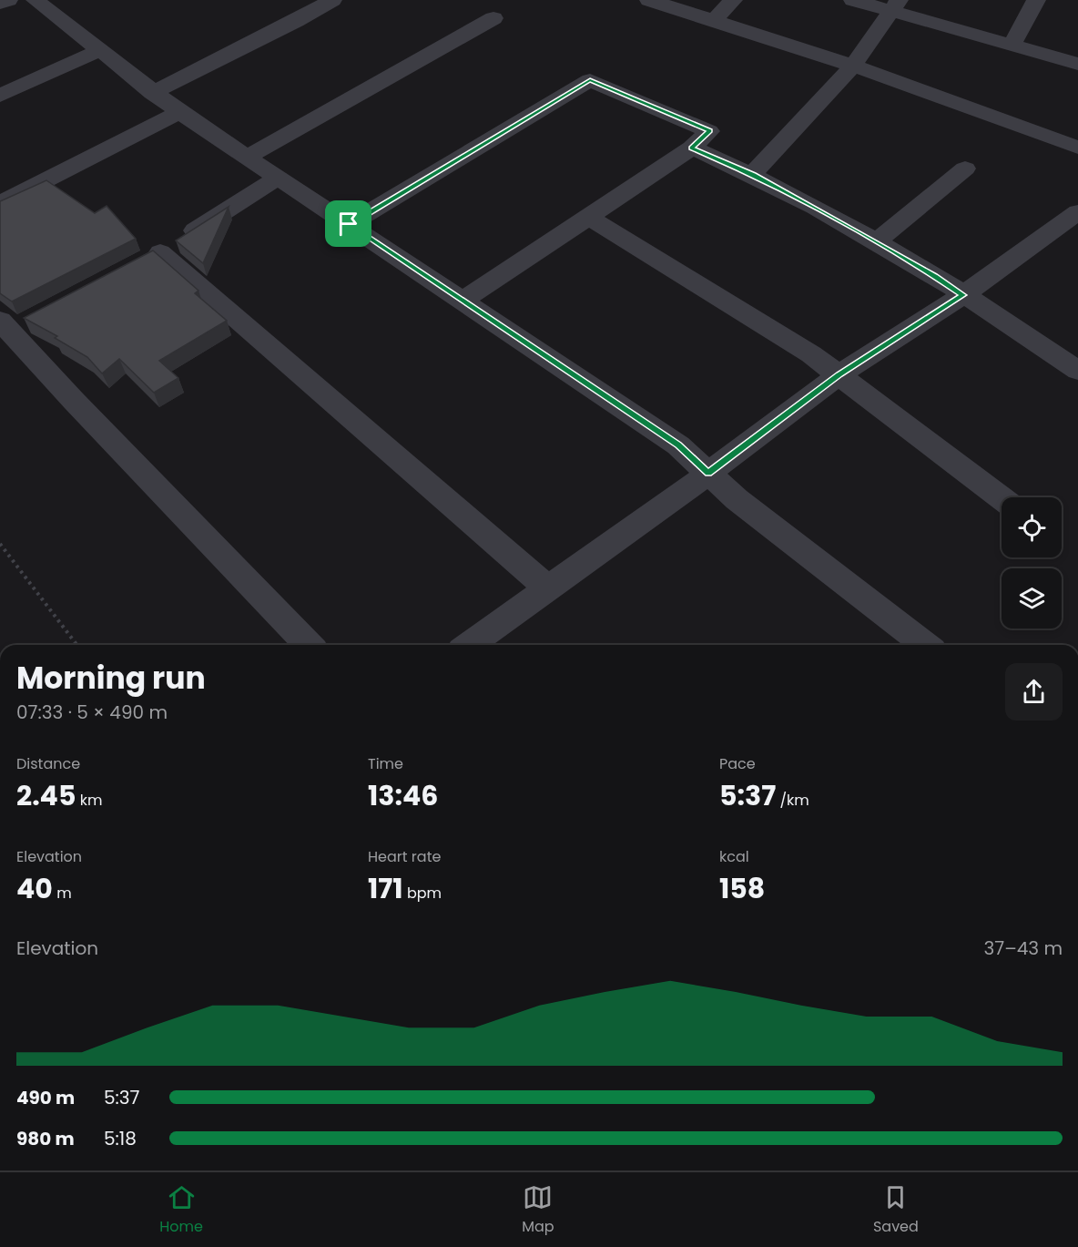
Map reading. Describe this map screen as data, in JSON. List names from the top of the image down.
{
  "page": {
    "heading": ["Morning run", "07:33 · 5 × 490 m"],
    "stats": [
      ["Distance", "2.45 km"],
      ["Time", "13:46"],
      ["Pace", "5:37 /km"],
      ["Elevation", "40 m"],
      ["Heart rate", "171 bpm"],
      ["kcal", "158"]
    ],
    "chart": ["Elevation", "37–43 m"],
    "list": [
      {
        "name": "490 m",
        "note": "5:37"
      },
      {
        "name": "980 m",
        "note": "5:18"
      }
    ],
    "tabs": ["Home", "Map", "Saved"]
  }
}
